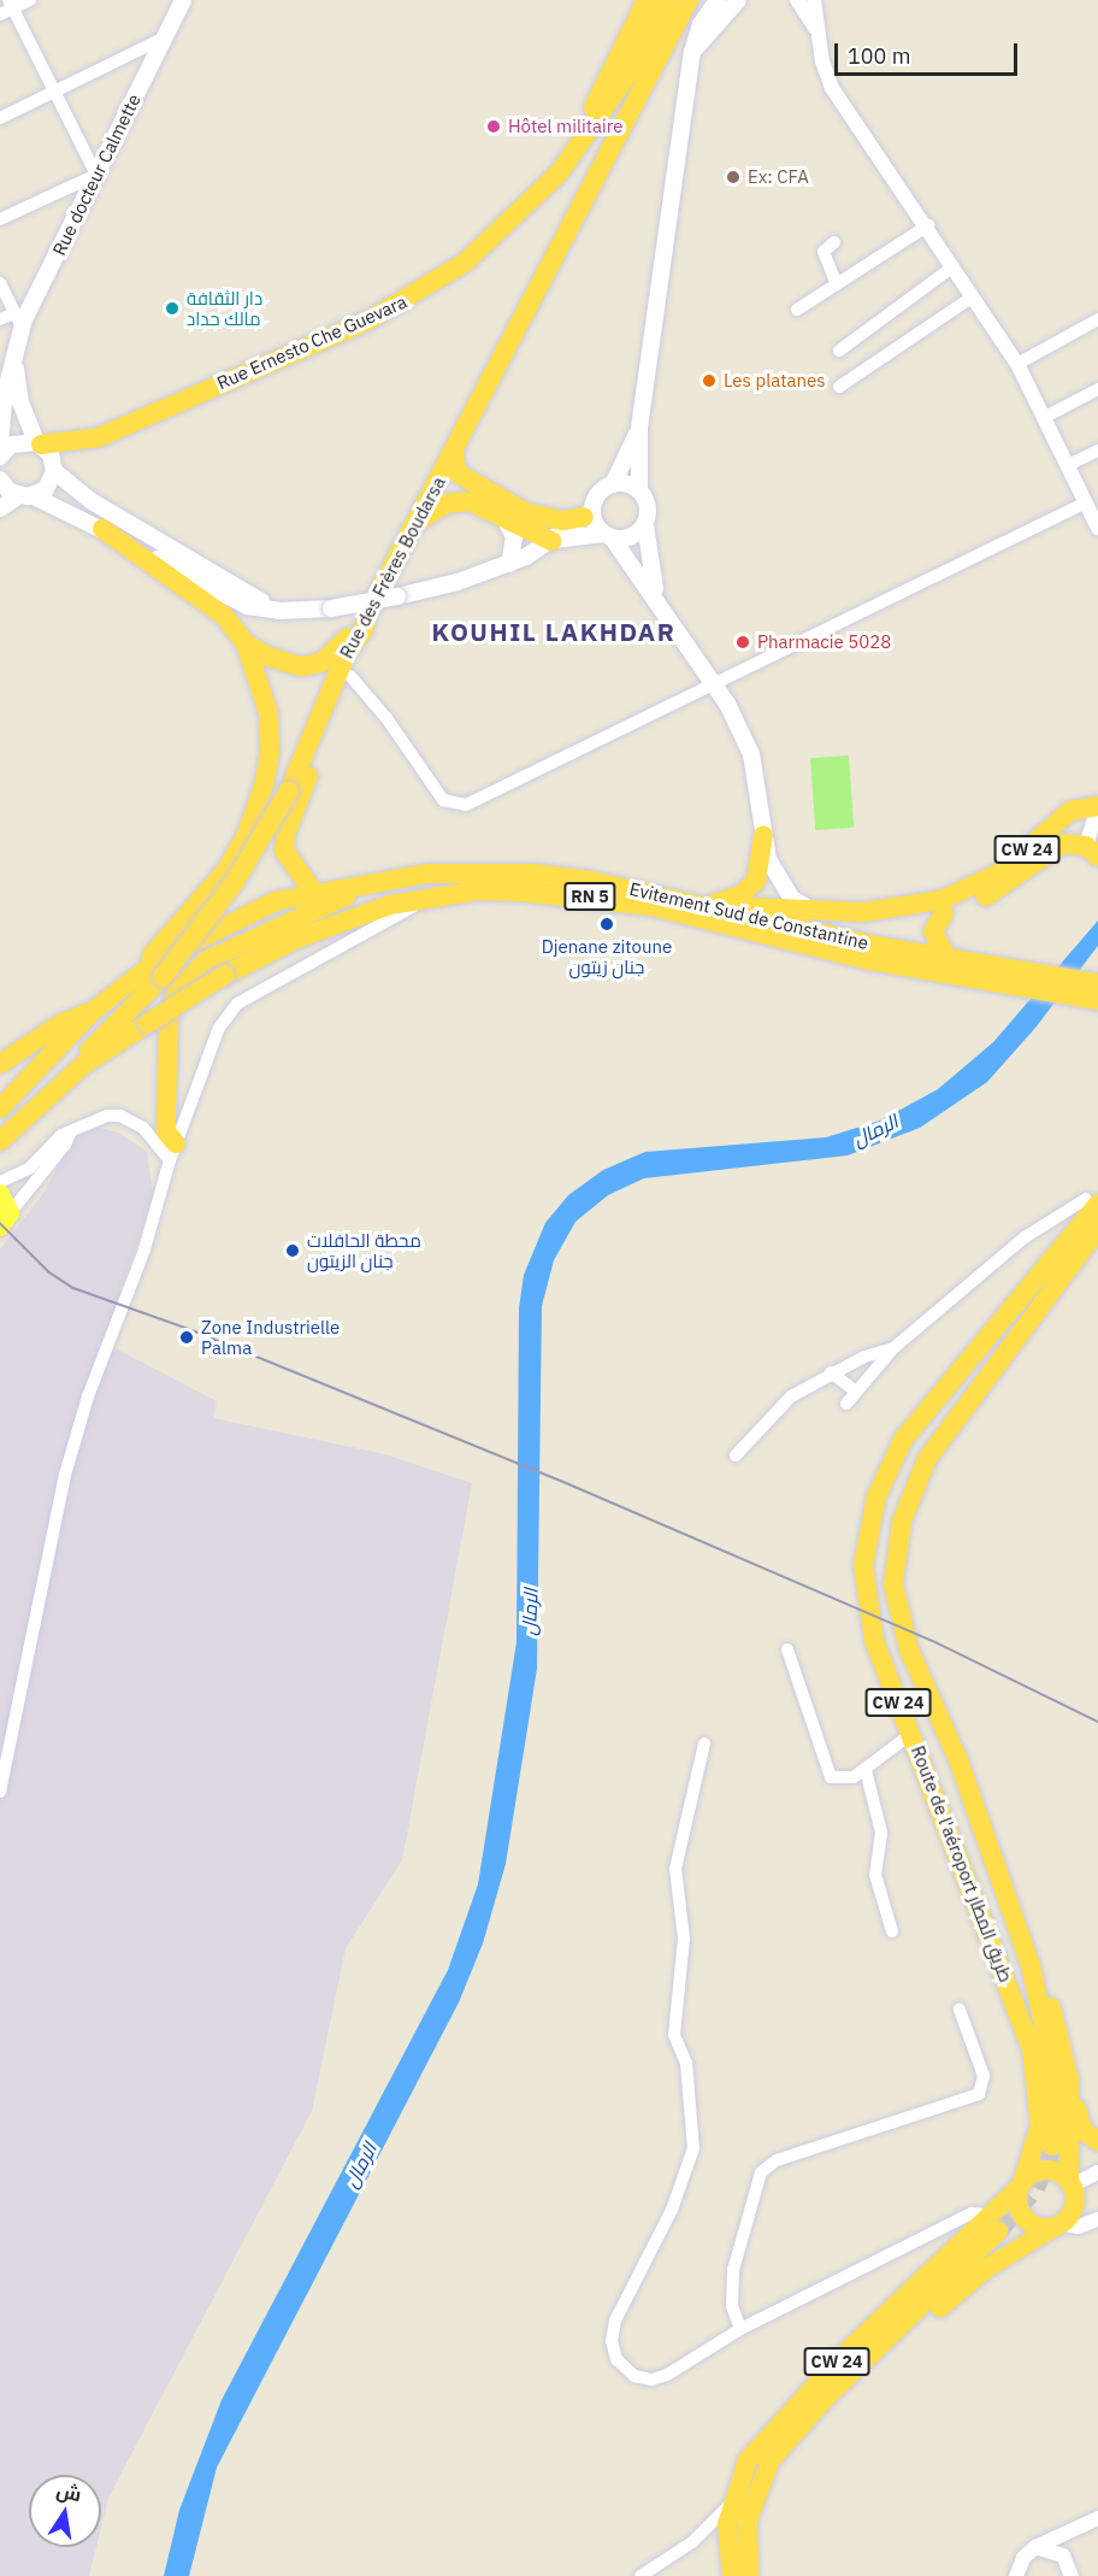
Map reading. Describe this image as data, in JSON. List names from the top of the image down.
{
  "streets": {
    "highway": [
      "Rue Ernesto Che Guevara",
      "Rue des Frères Boudarsa",
      "CW 24",
      "RN 5",
      "Evitement Sud de Constantine",
      "Route de l'aéroport طريق المطار"
    ],
    "main road": ["Rue docteur Calmette"]
  },
  "crossings": [
    ["Rue docteur Calmette", "Rue Ernesto Che Guevara"],
    ["Rue des Frères Boudarsa", "RN 5"],
    ["Rue des Frères Boudarsa", "Evitement Sud de Constantine"],
    ["CW 24", "Evitement Sud de Constantine"],
    ["CW 24", "Route de l'aéroport طريق المطار"],
    ["RN 5", "Evitement Sud de Constantine"]
  ],
  "districts": ["KOUHIL LAKHDAR"],
  "water": ["الرمال"],
  "places": [
    "Hôtel militaire",
    "Ex: CFA",
    "دار الثقافة مالك حداد",
    "Les platanes",
    "Pharmacie 5028",
    "Djenane zitoune جنان زيتون",
    "محطة الحافلات جنان الزيتون",
    "Zone Industrielle Palma"
  ],
  "scale_bar": "100 m",
  "north": "top"
}
